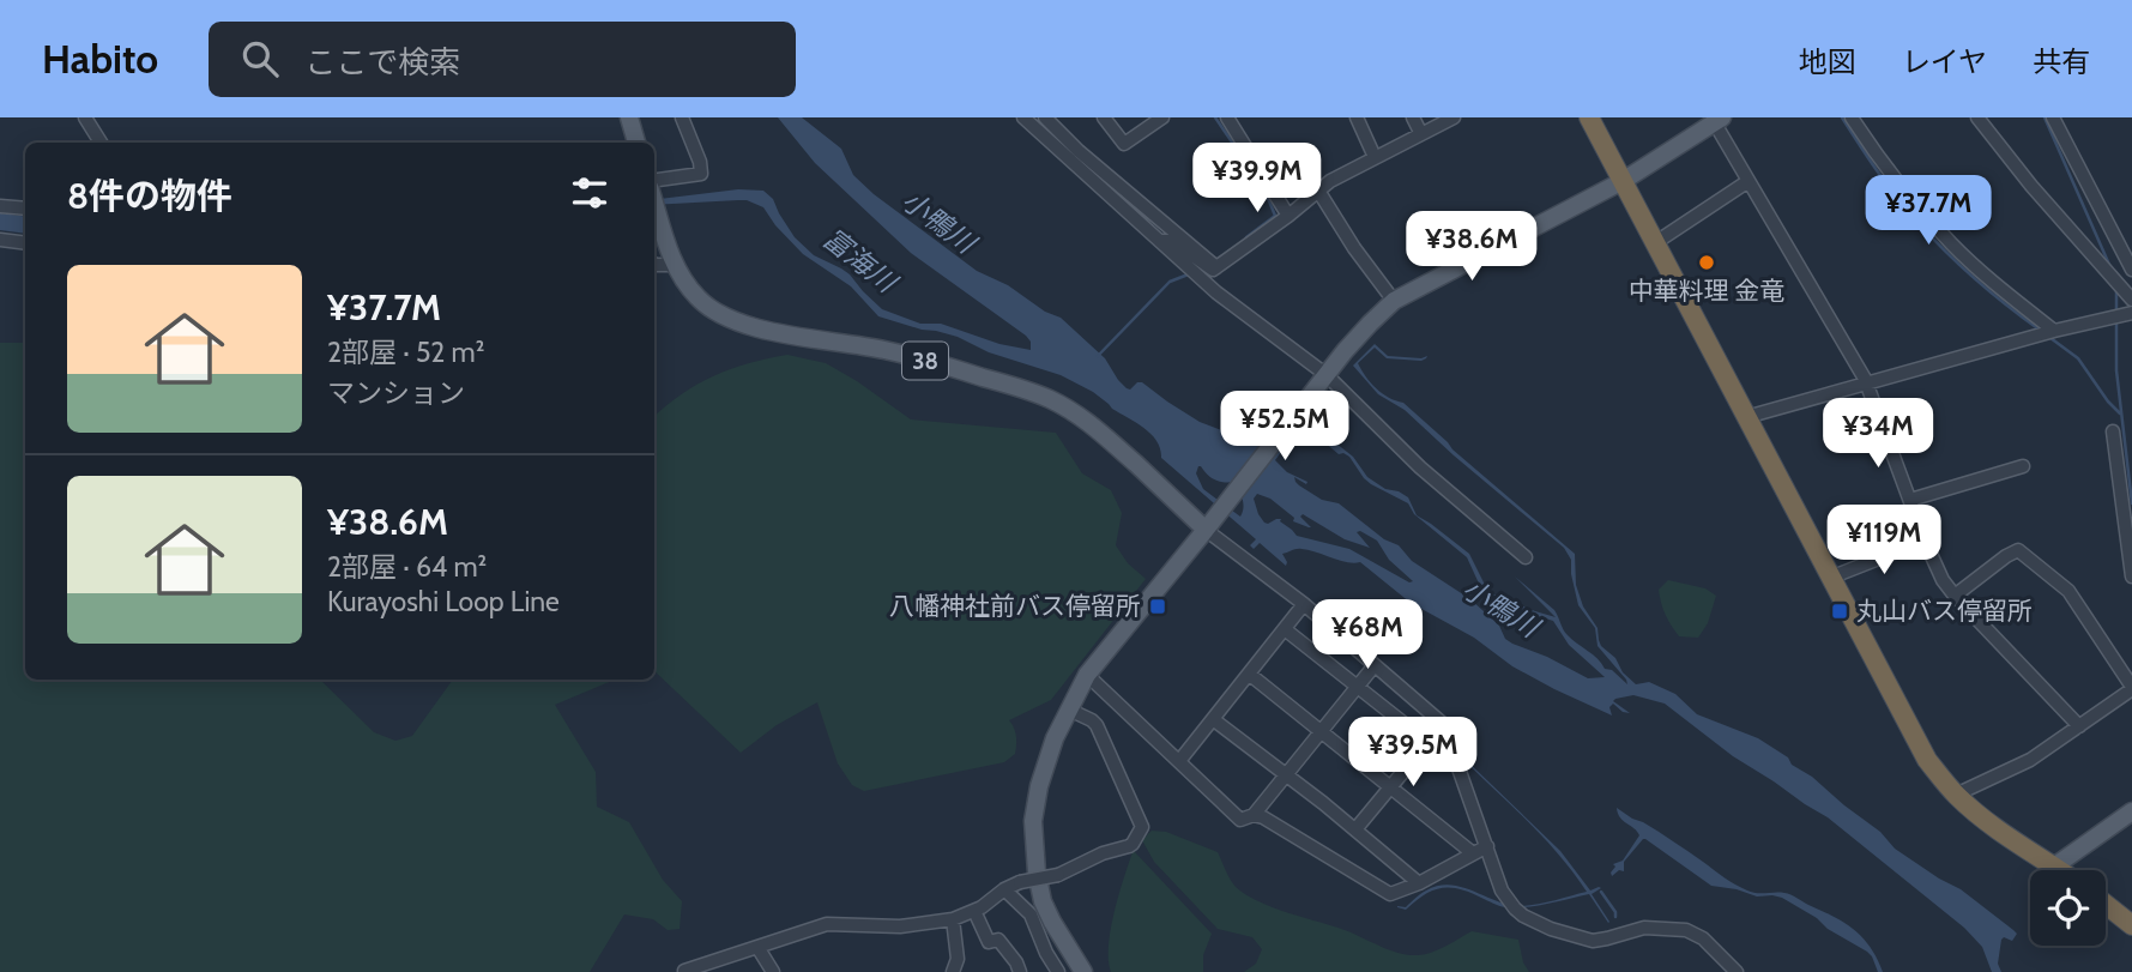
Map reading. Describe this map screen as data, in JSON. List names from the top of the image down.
{
  "streets": {
    "main road": ["38"]
  },
  "water": ["小鴨川", "富海川"],
  "places": {
    "other": ["中華料理 金竜"],
    "transit": ["八幡神社前バス停留所", "丸山バス停留所"]
  },
  "page": {
    "header": "Habito",
    "search": "ここで検索",
    "nav": ["地図", "レイヤ", "共有"],
    "price": [
      "¥39.9M",
      "¥37.7M",
      "¥38.6M",
      "¥52.5M",
      "¥34M",
      "¥119M",
      "¥68M",
      "¥39.5M"
    ],
    "heading": "8件の物件",
    "list": [
      {
        "name": "¥37.7M",
        "note": "2部屋 · 52 m² · マンション"
      },
      {
        "name": "¥38.6M",
        "note": "2部屋 · 64 m² · Kurayoshi Loop Line"
      }
    ]
  }
}
